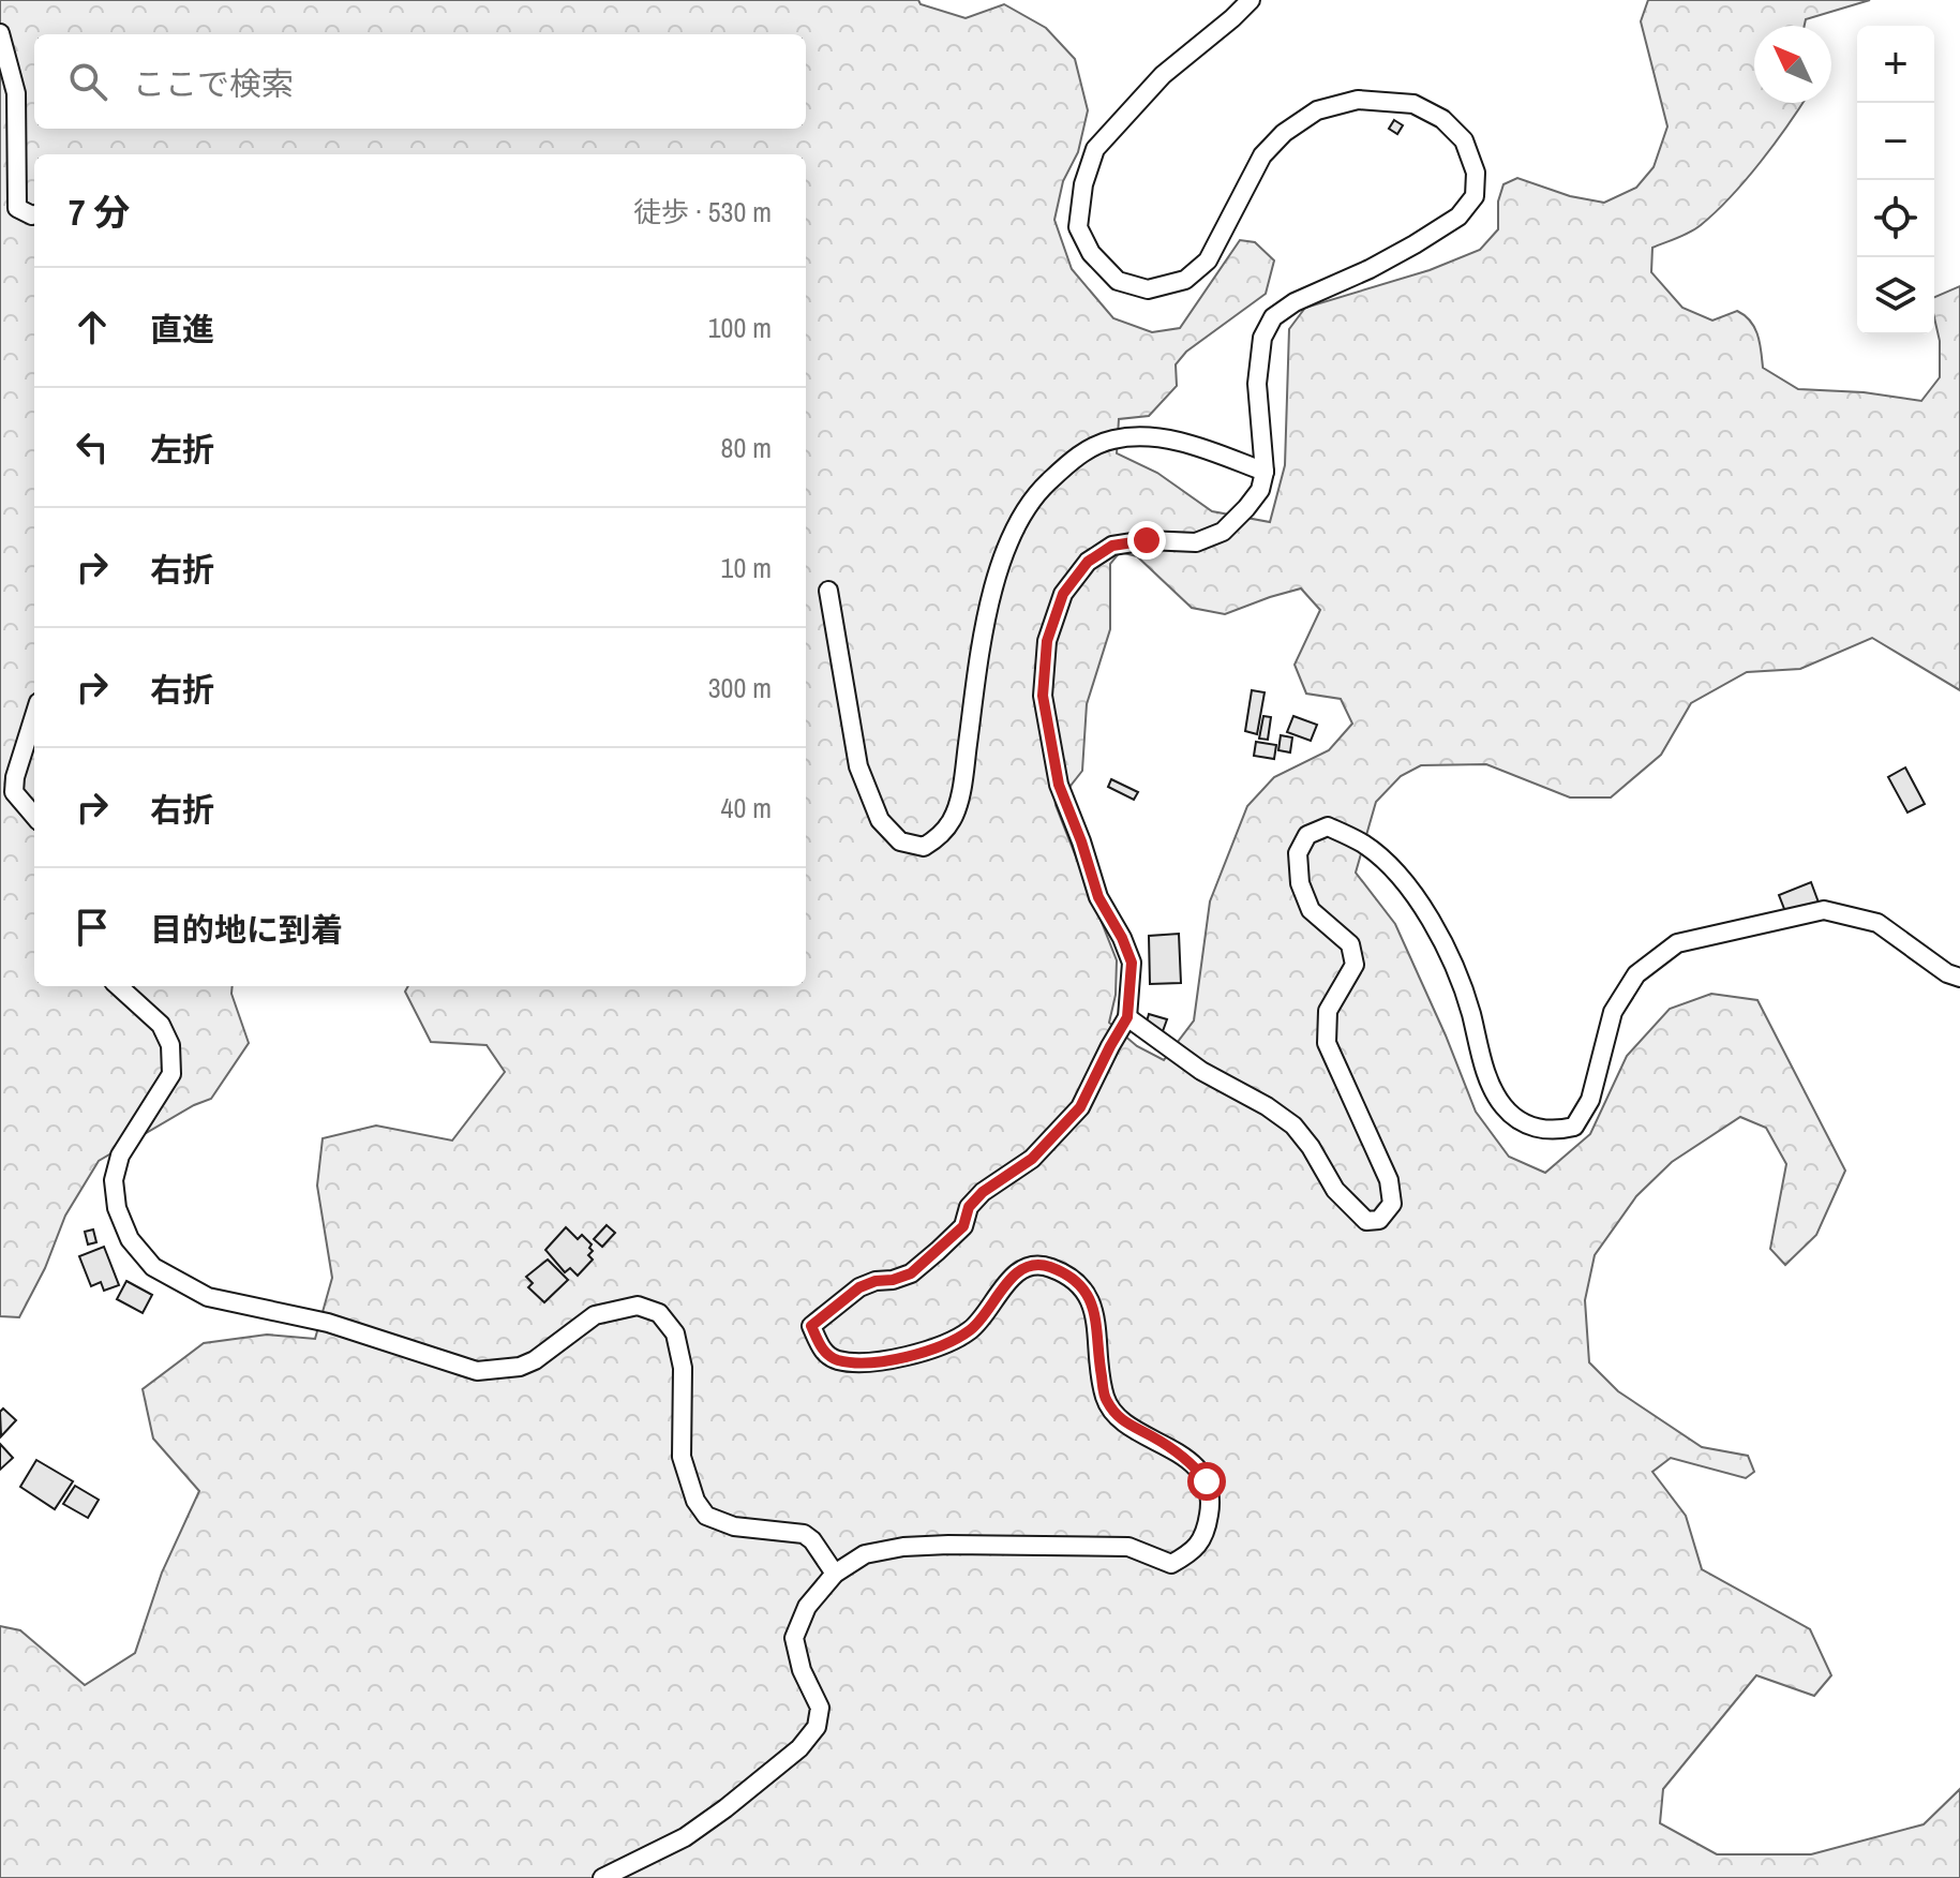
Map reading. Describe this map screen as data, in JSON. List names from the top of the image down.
{
  "north": "top left",
  "page": {
    "map_buttons": ["+", "−"],
    "search": "ここで検索",
    "heading": ["7 分", "徒歩 · 530 m"],
    "list": [
      ["直進", "100 m"],
      ["左折", "80 m"],
      ["右折", "10 m"],
      ["右折", "300 m"],
      ["右折", "40 m"],
      "目的地に到着"
    ]
  }
}
